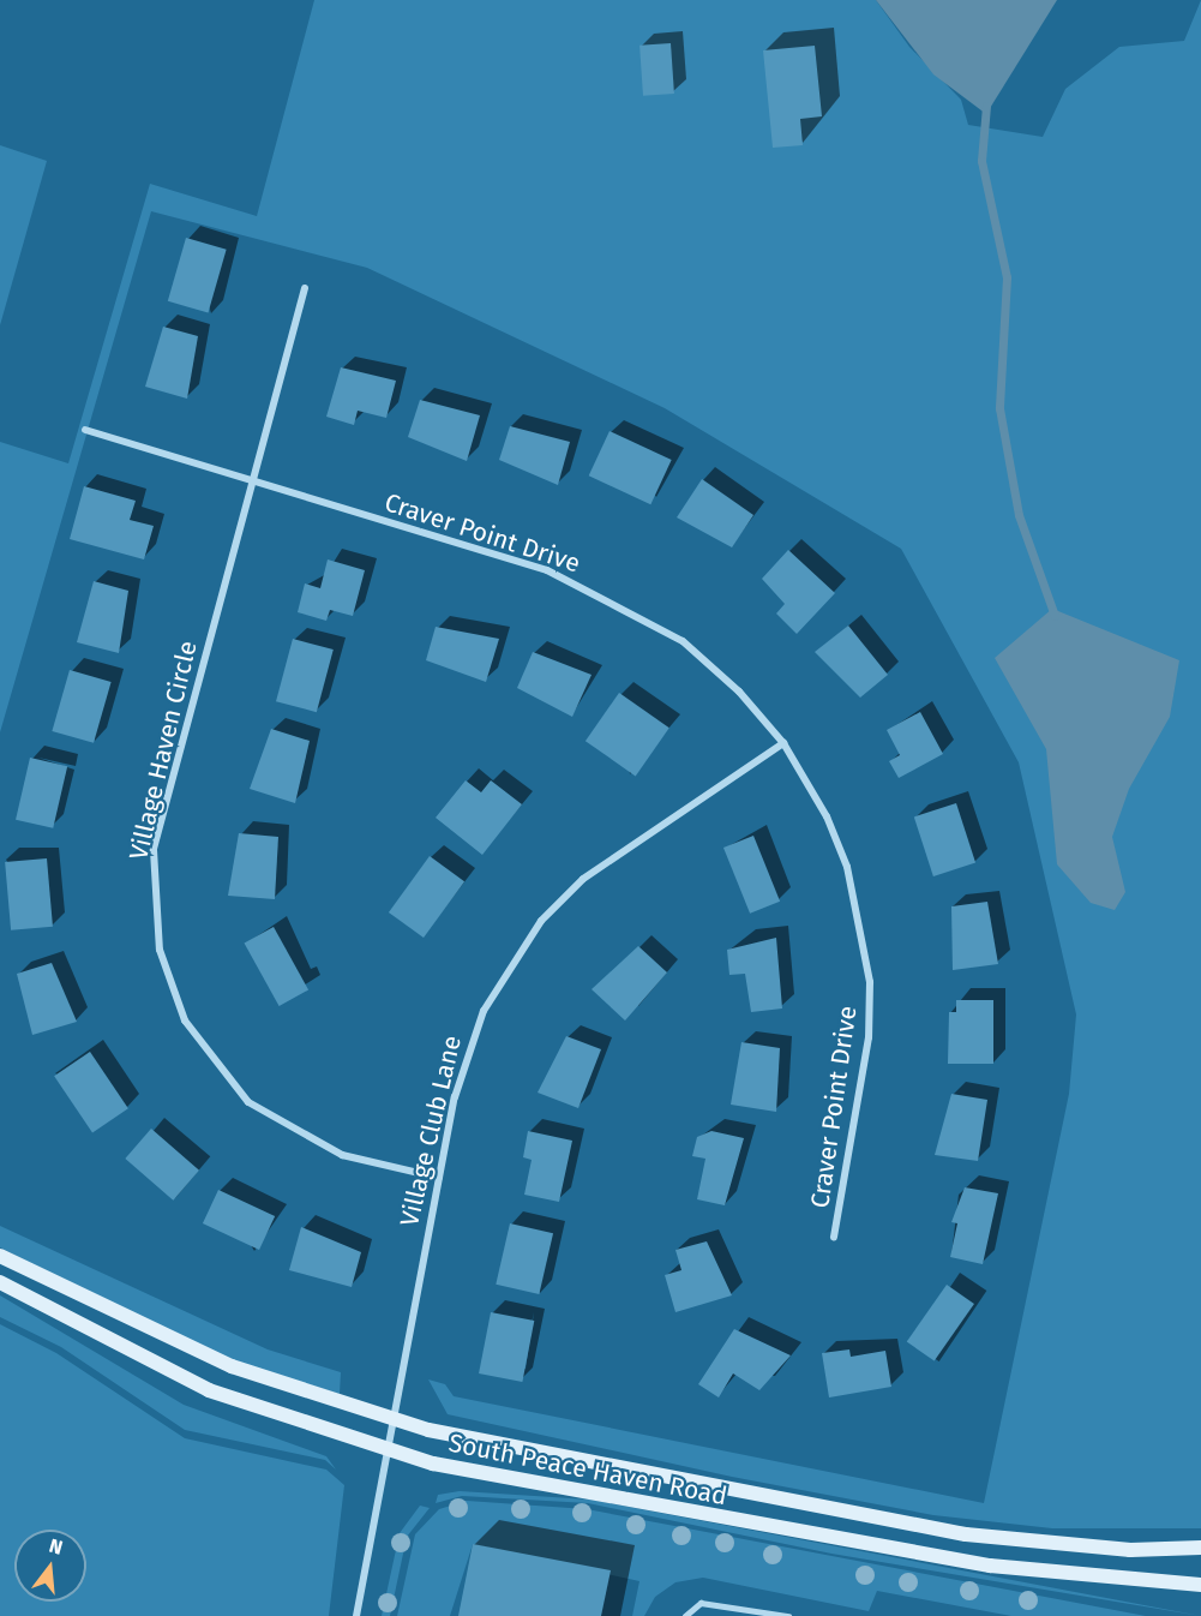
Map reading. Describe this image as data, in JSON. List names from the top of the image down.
{
  "streets": {
    "main road": ["South Peace Haven Road"],
    "street": ["Craver Point Drive", "Village Haven Circle", "Village Club Lane"]
  },
  "crossings": [
    ["Craver Point Drive", "Village Haven Circle"],
    ["Craver Point Drive", "Village Club Lane"],
    ["Village Haven Circle", "Village Club Lane"],
    ["Village Club Lane", "South Peace Haven Road"]
  ],
  "north": "top"
}
